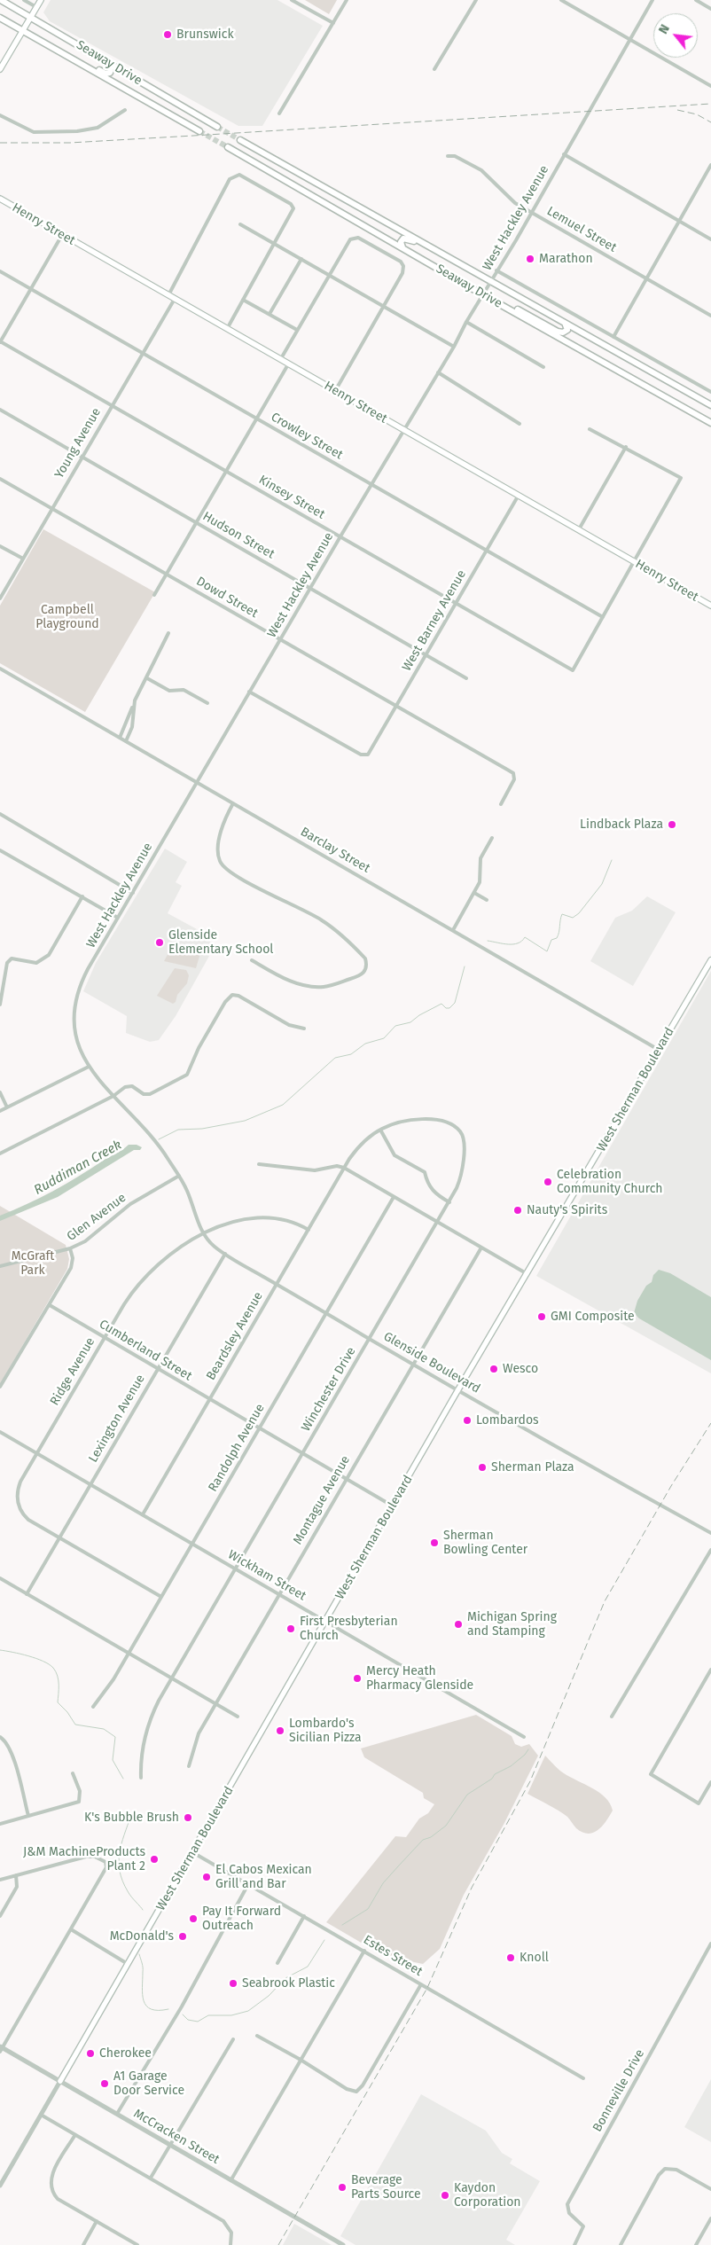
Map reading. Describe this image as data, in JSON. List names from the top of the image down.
{
  "streets": {
    "highway": ["Seaway Drive"],
    "main road": ["Henry Street", "West Sherman Boulevard"],
    "street": [
      "West Hackley Avenue",
      "Lemuel Street",
      "Crowley Street",
      "Young Avenue",
      "Kinsey Street",
      "Hudson Street",
      "Dowd Street",
      "West Barney Avenue",
      "Barclay Street",
      "Glen Avenue",
      "Beardsley Avenue",
      "Cumberland Street",
      "Glenside Boulevard",
      "Ridge Avenue",
      "Winchester Drive",
      "Lexington Avenue",
      "Randolph Avenue",
      "Montague Avenue",
      "Wickham Street",
      "Estes Street",
      "Bonneville Drive",
      "McCracken Street"
    ]
  },
  "crossings": [
    ["Seaway Drive", "West Hackley Avenue"],
    ["West Hackley Avenue", "Henry Street"],
    ["West Hackley Avenue", "Lemuel Street"],
    ["West Hackley Avenue", "Crowley Street"],
    ["West Hackley Avenue", "Kinsey Street"],
    ["West Hackley Avenue", "Hudson Street"],
    ["West Hackley Avenue", "Dowd Street"],
    ["West Hackley Avenue", "West Barney Avenue"],
    ["West Hackley Avenue", "Barclay Street"],
    ["West Hackley Avenue", "Glen Avenue"],
    ["West Hackley Avenue", "Glenside Boulevard"],
    ["Henry Street", "Young Avenue"],
    ["Henry Street", "West Barney Avenue"],
    ["Crowley Street", "Young Avenue"],
    ["Crowley Street", "Kinsey Street"],
    ["Crowley Street", "West Barney Avenue"],
    ["Young Avenue", "Kinsey Street"],
    ["Young Avenue", "Hudson Street"],
    ["Young Avenue", "Dowd Street"],
    ["Kinsey Street", "West Barney Avenue"],
    ["Hudson Street", "West Barney Avenue"],
    ["Dowd Street", "West Barney Avenue"],
    ["Barclay Street", "West Sherman Boulevard"],
    ["West Sherman Boulevard", "Cumberland Street"],
    ["West Sherman Boulevard", "Glenside Boulevard"],
    ["West Sherman Boulevard", "Wickham Street"],
    ["West Sherman Boulevard", "Estes Street"],
    ["West Sherman Boulevard", "McCracken Street"],
    ["Glen Avenue", "Cumberland Street"],
    ["Glen Avenue", "Glenside Boulevard"],
    ["Beardsley Avenue", "Cumberland Street"],
    ["Beardsley Avenue", "Glenside Boulevard"],
    ["Beardsley Avenue", "Ridge Avenue"],
    ["Beardsley Avenue", "Winchester Drive"],
    ["Beardsley Avenue", "Wickham Street"],
    ["Cumberland Street", "Ridge Avenue"],
    ["Cumberland Street", "Winchester Drive"],
    ["Cumberland Street", "Lexington Avenue"],
    ["Cumberland Street", "Randolph Avenue"],
    ["Cumberland Street", "Montague Avenue"],
    ["Glenside Boulevard", "Ridge Avenue"],
    ["Glenside Boulevard", "Winchester Drive"],
    ["Glenside Boulevard", "Lexington Avenue"],
    ["Glenside Boulevard", "Randolph Avenue"],
    ["Glenside Boulevard", "Montague Avenue"],
    ["Ridge Avenue", "Lexington Avenue"],
    ["Ridge Avenue", "Randolph Avenue"],
    ["Ridge Avenue", "Wickham Street"],
    ["Winchester Drive", "Wickham Street"],
    ["Lexington Avenue", "Wickham Street"],
    ["Randolph Avenue", "Wickham Street"],
    ["Montague Avenue", "Wickham Street"]
  ],
  "water": ["Ruddiman Creek"],
  "parks": ["Campbell Playground", "McGraft Park"],
  "places": [
    "Brunswick",
    "Marathon",
    "Lindback Plaza",
    "Glenside Elementary School",
    "Celebration Community Church",
    "Nauty's Spirits",
    "GMI Composite",
    "Wesco",
    "Lombardos",
    "Sherman Plaza",
    "Sherman Bowling Center",
    "Michigan Spring and Stamping",
    "First Presbyterian Church",
    "Mercy Heath Pharmacy Glenside",
    "Lombardo's Sicilian Pizza",
    "K's Bubble Brush",
    "J&M MachineProducts Plant 2",
    "El Cabos Mexican Grill and Bar",
    "Pay It Forward Outreach",
    "McDonald's",
    "Knoll",
    "Seabrook Plastic",
    "Cherokee",
    "A1 Garage Door Service",
    "Beverage Parts Source",
    "Kaydon Corporation"
  ],
  "north": "top left"
}
